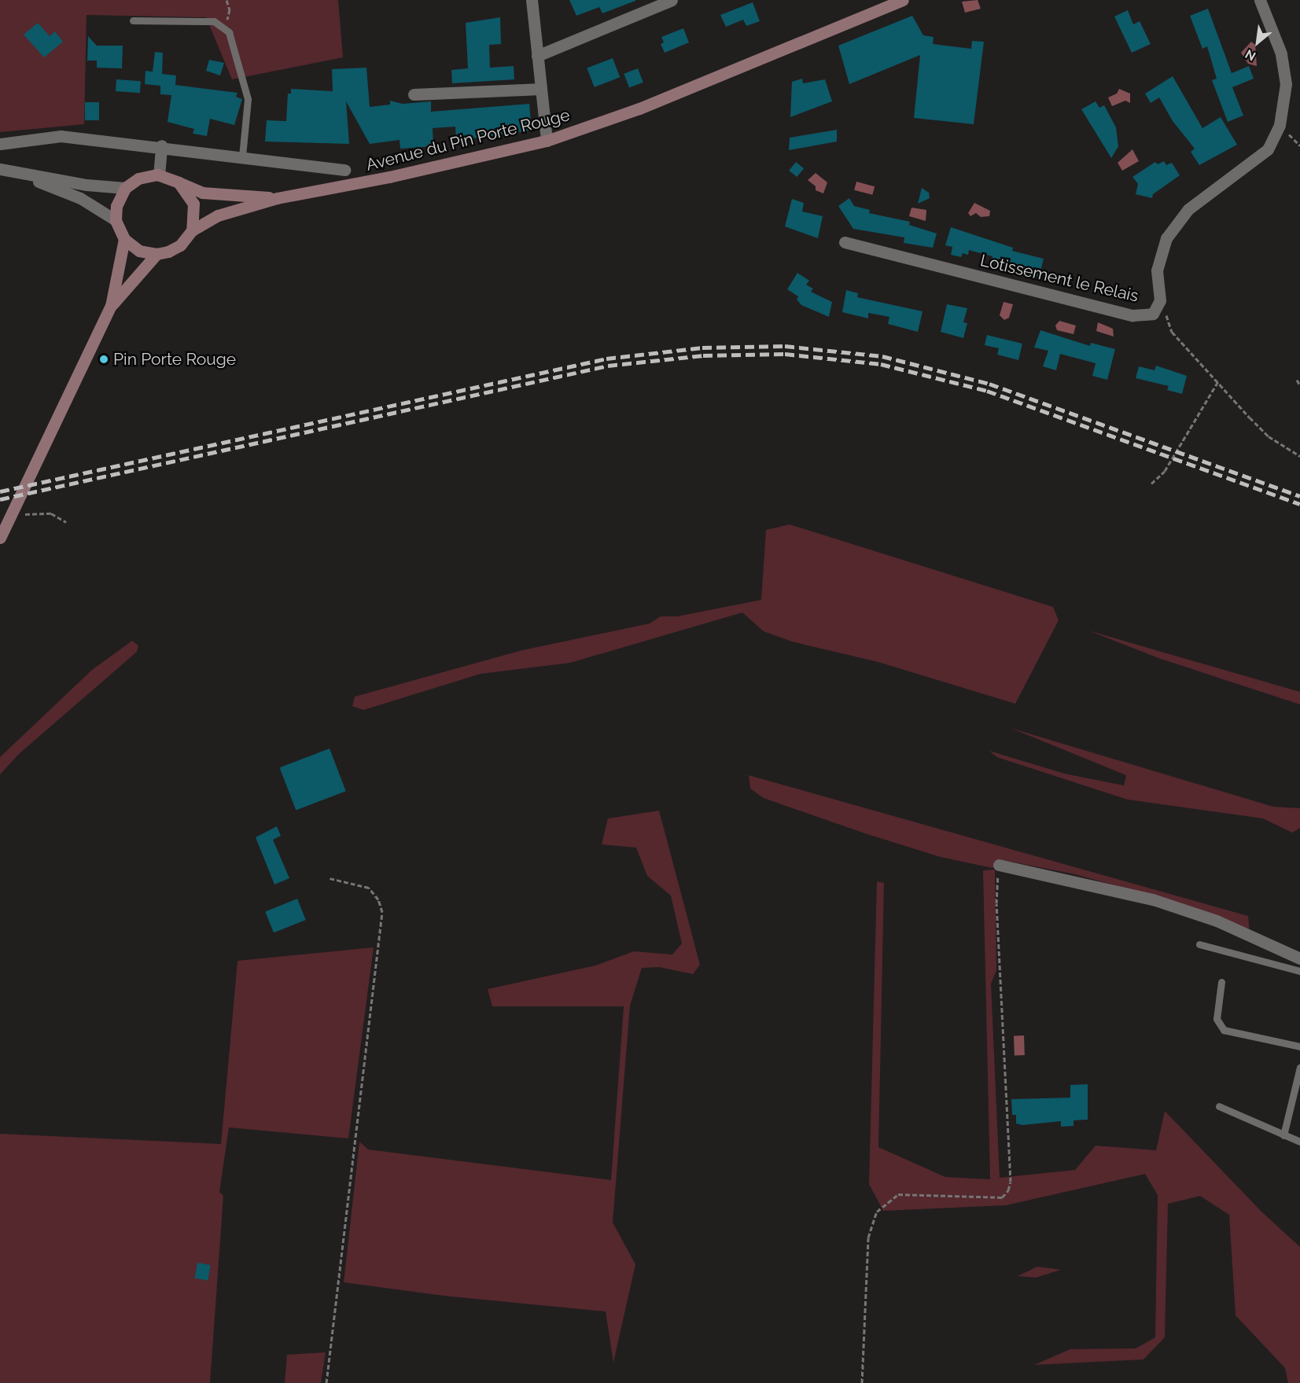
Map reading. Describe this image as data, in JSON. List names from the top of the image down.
{
  "streets": {
    "main road": ["Avenue du Pin Porte Rouge"],
    "street": ["Lotissement le Relais"]
  },
  "places": ["Pin Porte Rouge"],
  "north": "bottom left"
}
